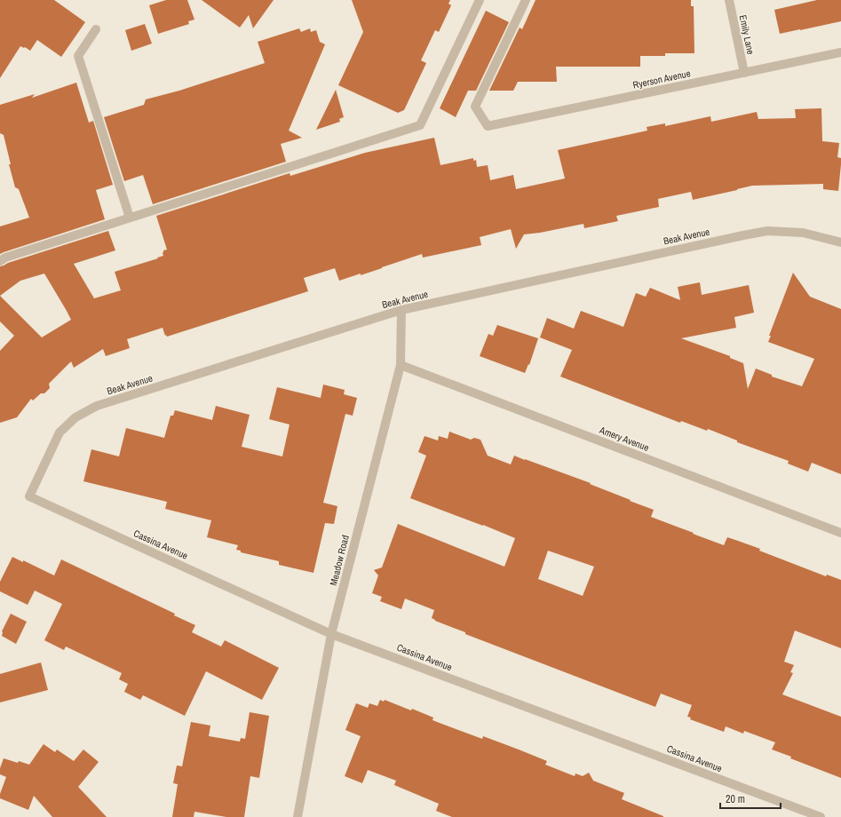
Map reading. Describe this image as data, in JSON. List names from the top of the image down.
{
  "streets": {
    "street": [
      "Emily Lane",
      "Ryerson Avenue",
      "Beak Avenue",
      "Amery Avenue",
      "Cassina Avenue",
      "Meadow Road"
    ]
  },
  "crossings": [
    ["Emily Lane", "Ryerson Avenue"],
    ["Beak Avenue", "Cassina Avenue"],
    ["Beak Avenue", "Meadow Road"],
    ["Amery Avenue", "Meadow Road"],
    ["Cassina Avenue", "Meadow Road"]
  ],
  "scale_bar": "20 m"
}
